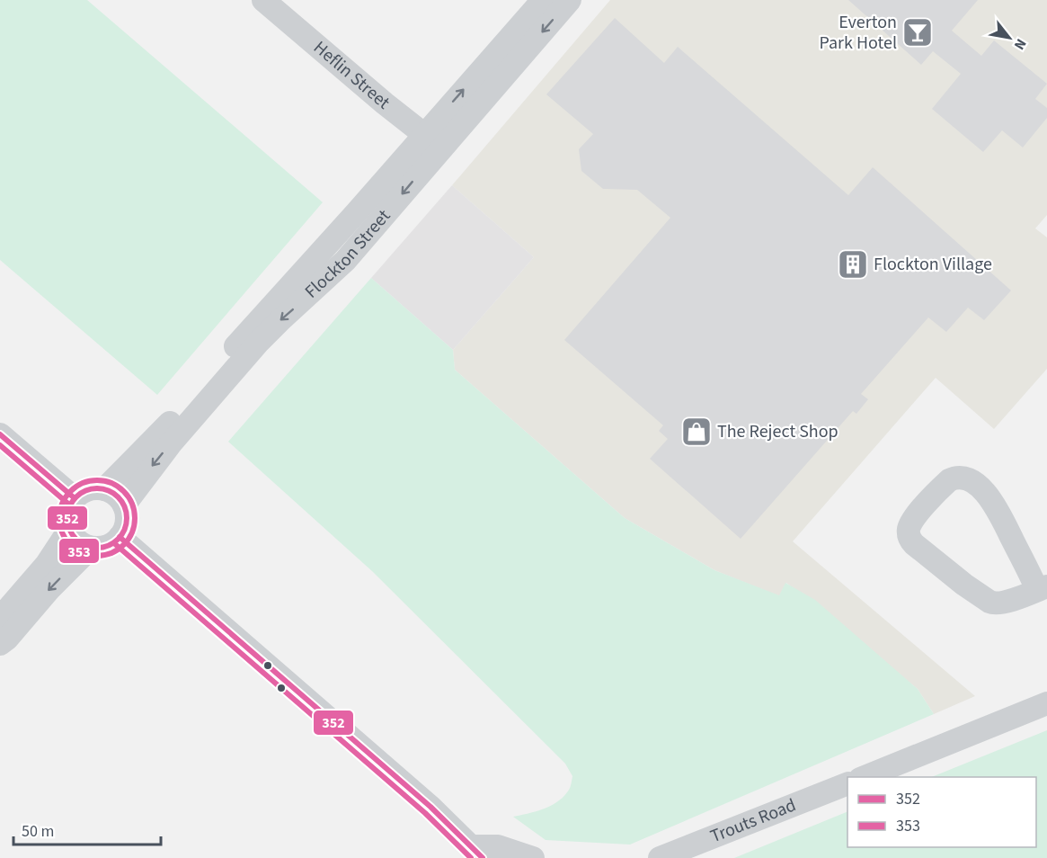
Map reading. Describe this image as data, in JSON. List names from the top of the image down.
{
  "streets": {
    "street": ["Heflin Street", "Flockton Street", "Trouts Road"]
  },
  "crossings": [
    ["Heflin Street", "Flockton Street"]
  ],
  "places": {
    "bar": ["Everton Park Hotel"],
    "building": ["Flockton Village"],
    "shop": ["The Reject Shop"]
  },
  "lines": ["transit line 352", "transit line 353"],
  "legend": ["352", "353"],
  "scale_bar": "50 m",
  "north": "bottom right"
}
